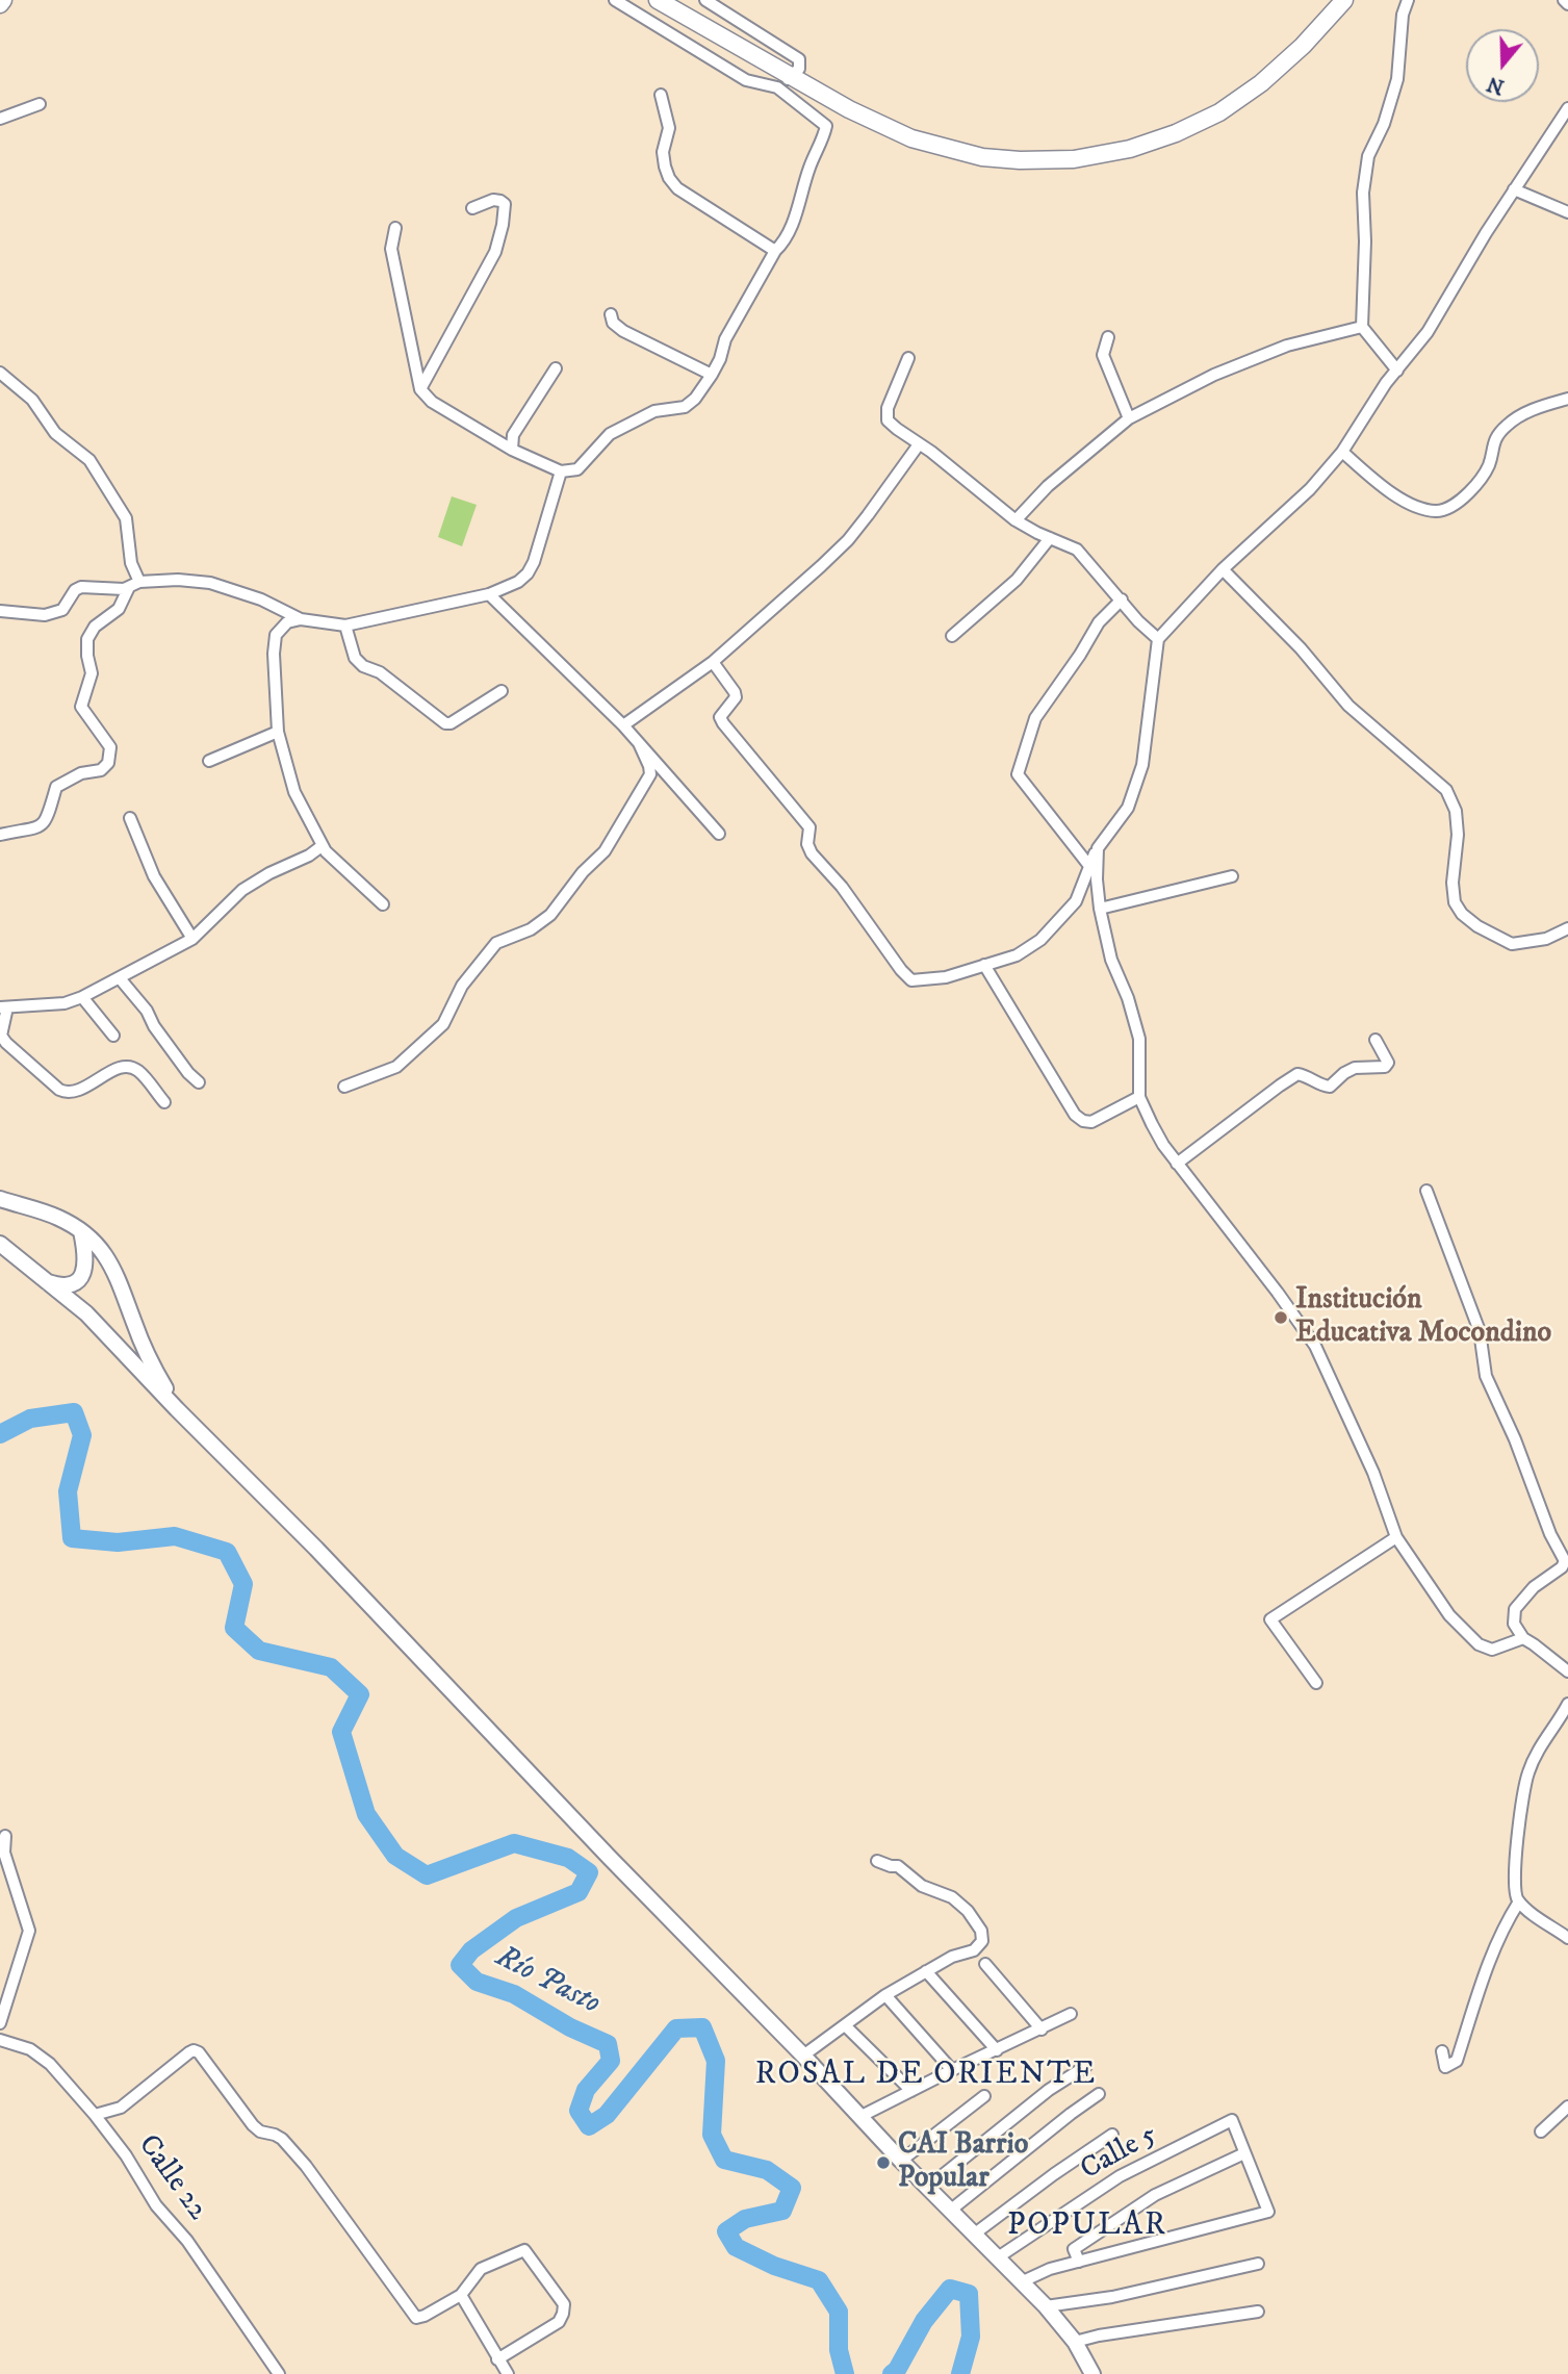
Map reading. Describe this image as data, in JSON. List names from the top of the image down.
{
  "streets": {
    "street": ["Calle 5", "Calle 22"]
  },
  "districts": ["ROSAL DE ORIENTE", "POPULAR"],
  "water": ["Río Pasto"],
  "places": ["Institución Educativa Mocondino", "CAI Barrio Popular"],
  "north": "bottom"
}
